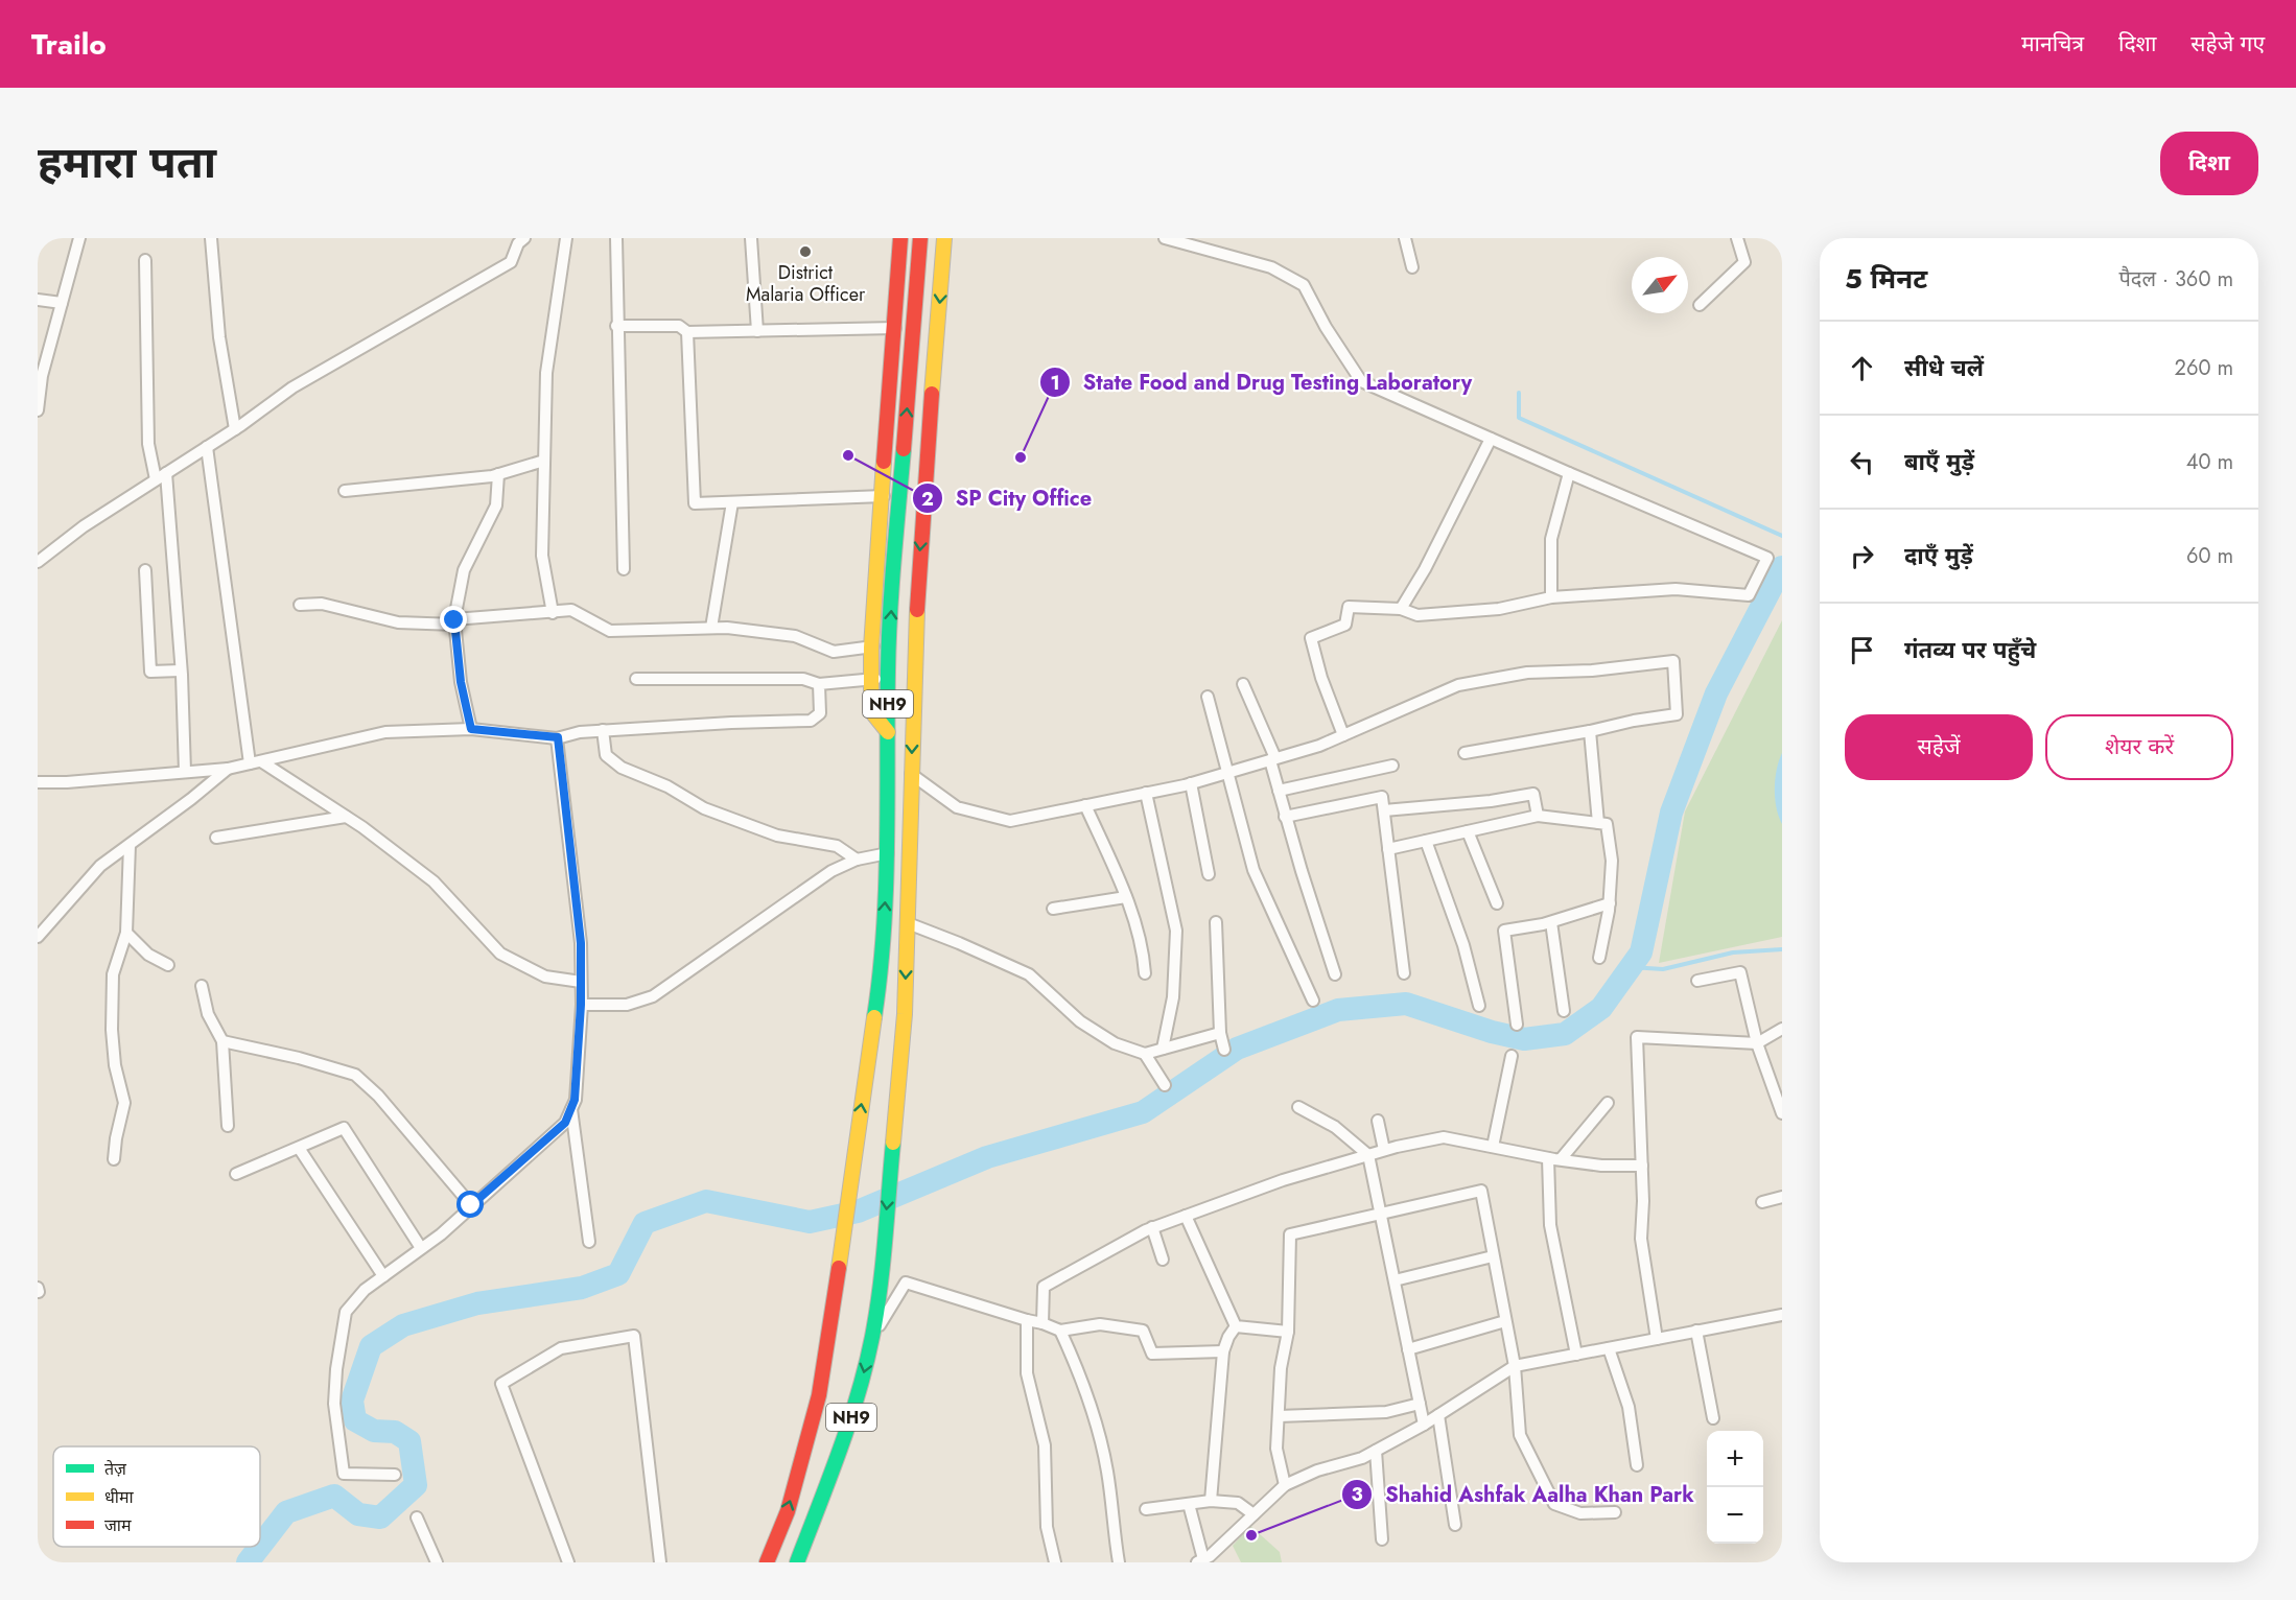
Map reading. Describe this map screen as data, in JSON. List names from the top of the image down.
{
  "streets": {
    "highway": ["NH9"]
  },
  "places": [
    "District Malaria Officer",
    "SP City Office",
    "State Food and Drug Testing Laboratory",
    "Shahid Ashfak Aalha Khan Park"
  ],
  "legend": ["तेज़", "धीमा", "जाम"],
  "north": "top right",
  "page": {
    "header": "Trailo",
    "nav": ["मानचित्र", "दिशा", "सहेजे गए"],
    "title": "हमारा पता",
    "buttons": [
      "दिशा",
      ["सहेजें", "शेयर करें"]
    ],
    "heading": ["5 मिनट", "पैदल · 360 m"],
    "list": [
      ["सीधे चलें", "260 m"],
      ["बाएँ मुड़ें", "40 m"],
      ["दाएँ मुड़ें", "60 m"],
      "गंतव्य पर पहुँचे"
    ],
    "map_buttons": ["+", "−"]
  }
}
